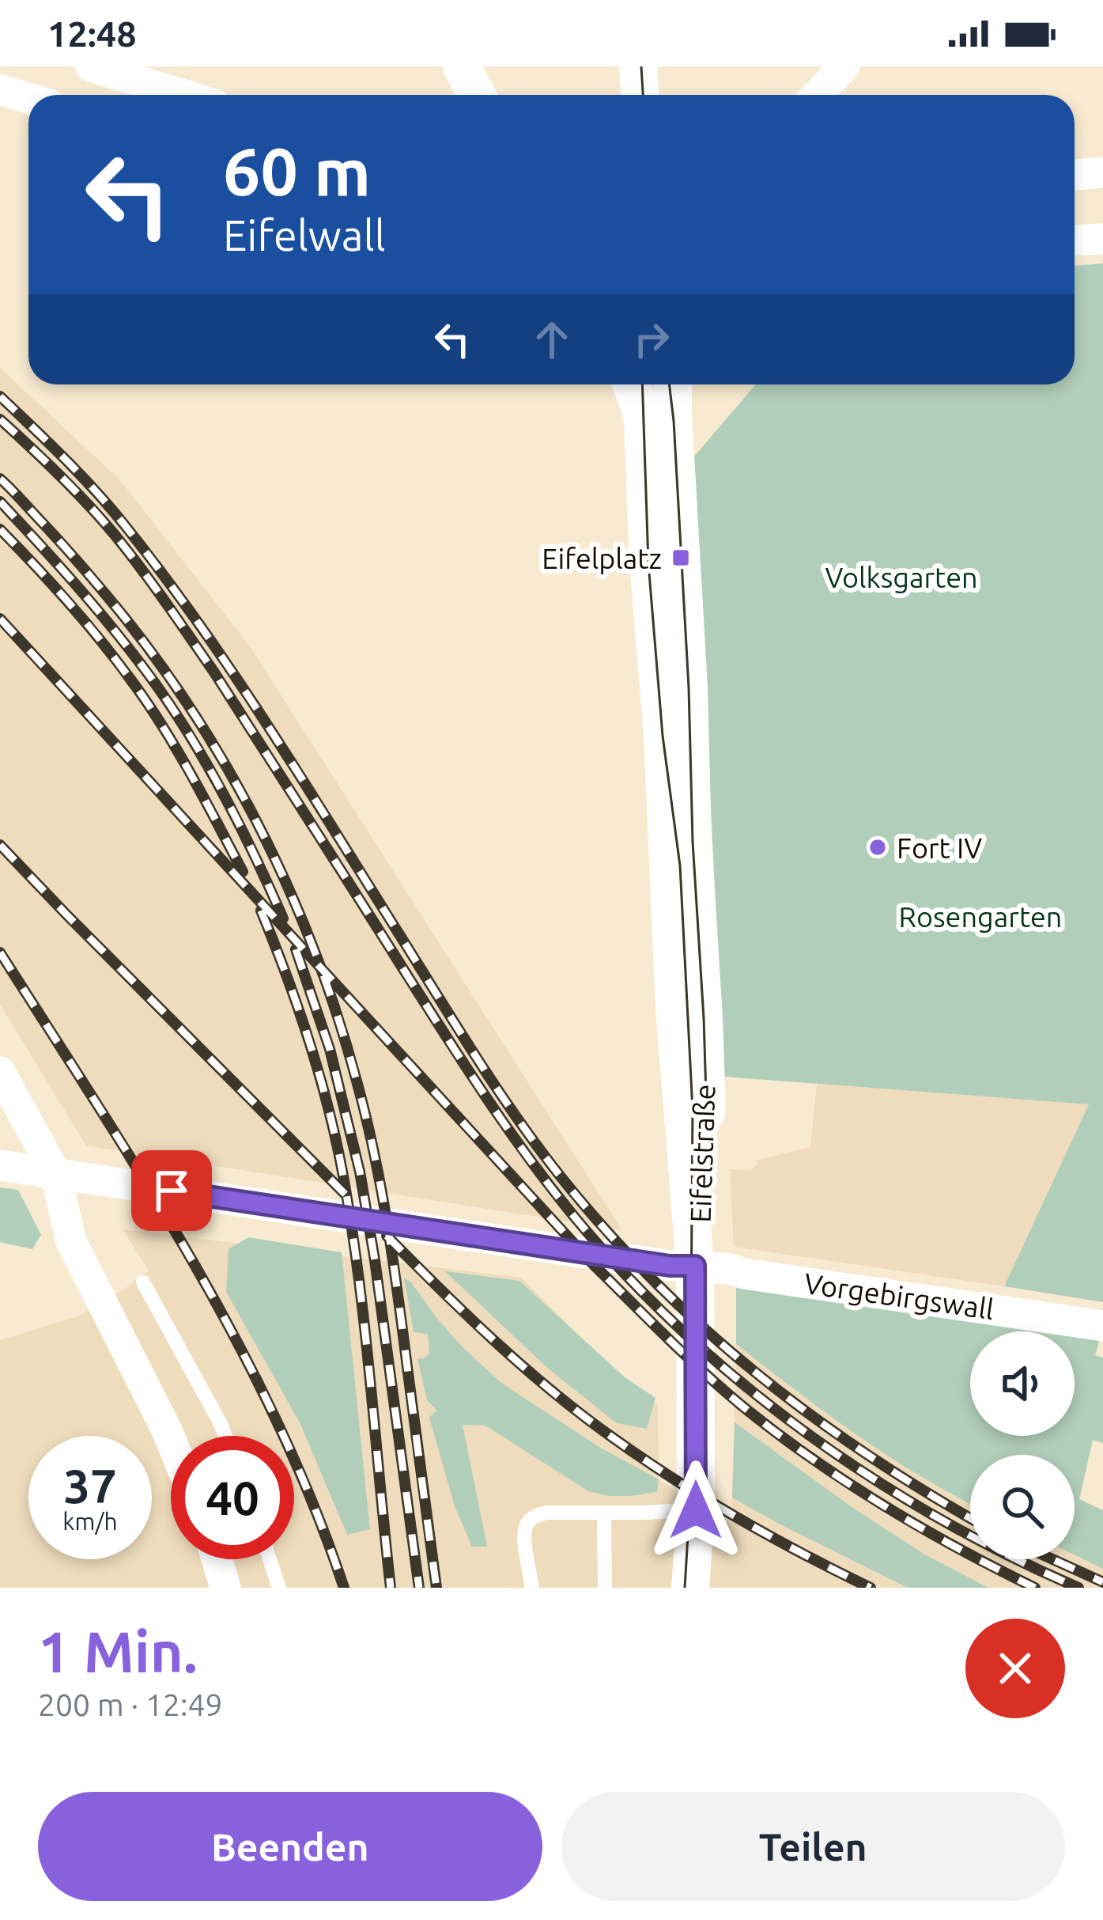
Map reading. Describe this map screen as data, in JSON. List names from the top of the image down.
{
  "streets": {
    "street": ["Eifelstraße", "Vorgebirgswall"]
  },
  "crossings": [
    ["Eifelstraße", "Vorgebirgswall"]
  ],
  "parks": ["Volksgarten", "Rosengarten"],
  "places": {
    "transit": ["Eifelplatz"],
    "other": ["Fort IV"]
  },
  "page": {
    "status": "12:48",
    "turn": ["60 m", "Eifelwall"],
    "speed": "37 km/h",
    "limit": "40",
    "heading": ["1 Min.", "200 m · 12:49"],
    "buttons": ["Beenden", "Teilen"]
  }
}
